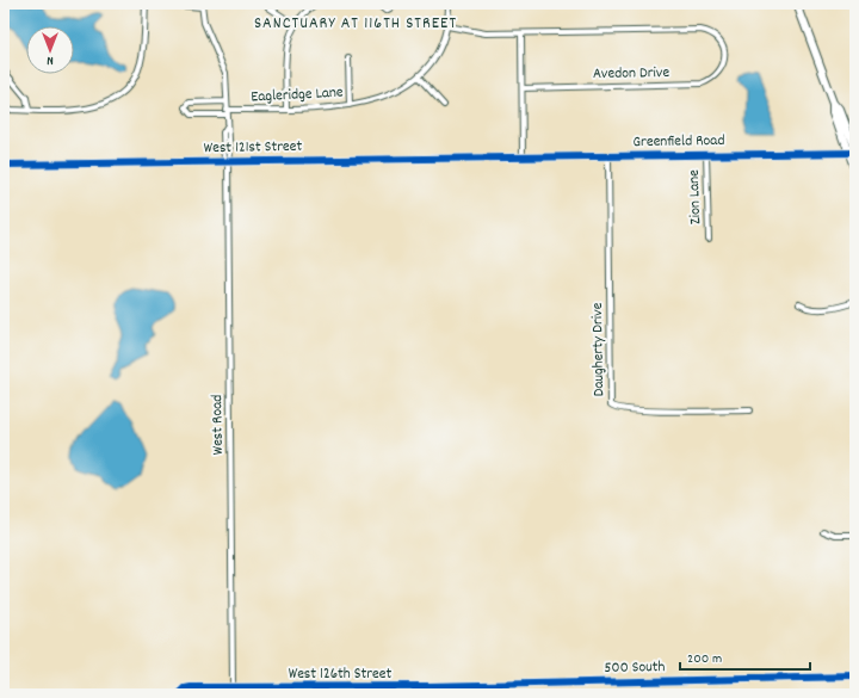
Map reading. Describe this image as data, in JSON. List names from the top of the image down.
{
  "streets": {
    "street": [
      "Avedon Drive",
      "Eagleridge Lane",
      "Greenfield Road",
      "West 121st Street",
      "Zion Lane",
      "Daugherty Drive",
      "West Road",
      "500 South",
      "West 126th Street"
    ]
  },
  "crossings": [
    ["Eagleridge Lane", "West Road"],
    ["Greenfield Road", "West 121st Street"],
    ["Greenfield Road", "Zion Lane"],
    ["Greenfield Road", "Daugherty Drive"],
    ["West 121st Street", "West Road"],
    ["West Road", "West 126th Street"],
    ["500 South", "West 126th Street"]
  ],
  "districts": ["SANCTUARY AT 116TH STREET"],
  "scale_bar": "200 m",
  "north": "bottom"
}
